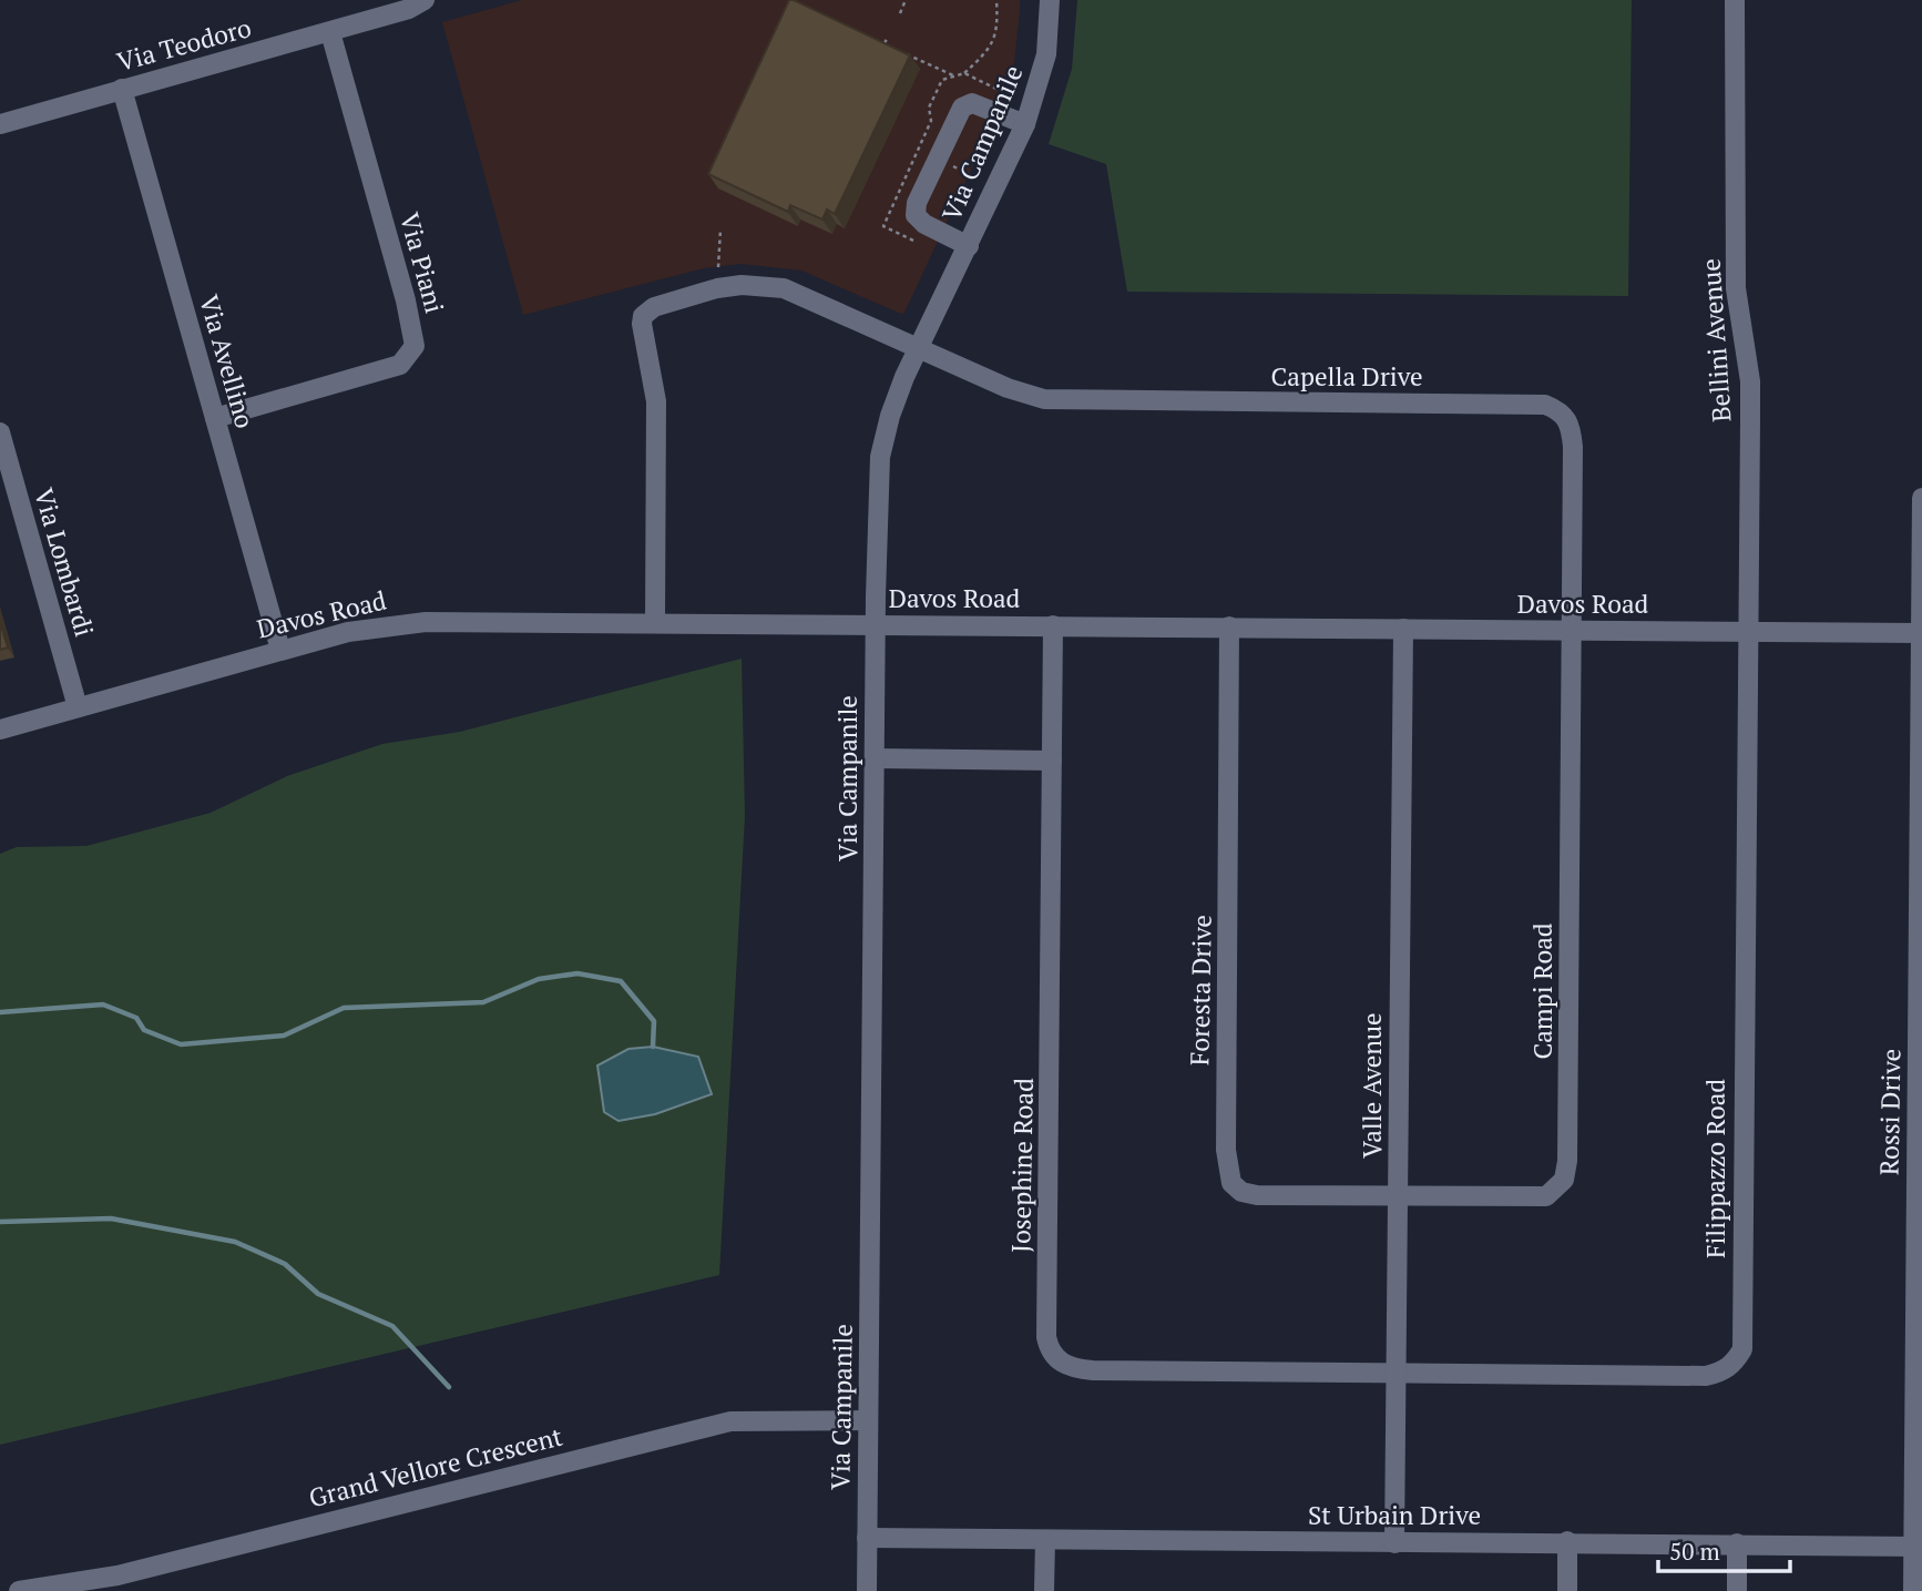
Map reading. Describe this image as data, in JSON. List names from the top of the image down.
{
  "streets": {
    "street": [
      "Via Teodoro",
      "Via Campanile",
      "Via Piani",
      "Bellini Avenue",
      "Via Avellino",
      "Capella Drive",
      "Via Lombardi",
      "Davos Road",
      "Foresta Drive",
      "Campi Road",
      "Valle Avenue",
      "Rossi Drive",
      "Josephine Road",
      "Filippazzo Road",
      "Grand Vellore Crescent",
      "St Urbain Drive"
    ]
  },
  "crossings": [
    ["Via Teodoro", "Via Piani"],
    ["Via Teodoro", "Via Avellino"],
    ["Via Campanile", "Capella Drive"],
    ["Via Campanile", "Davos Road"],
    ["Via Campanile", "Grand Vellore Crescent"],
    ["Via Campanile", "St Urbain Drive"],
    ["Via Piani", "Via Avellino"],
    ["Bellini Avenue", "Davos Road"],
    ["Bellini Avenue", "Filippazzo Road"],
    ["Via Avellino", "Davos Road"],
    ["Capella Drive", "Davos Road"],
    ["Capella Drive", "Campi Road"],
    ["Via Lombardi", "Davos Road"],
    ["Davos Road", "Foresta Drive"],
    ["Davos Road", "Campi Road"],
    ["Davos Road", "Valle Avenue"],
    ["Davos Road", "Rossi Drive"],
    ["Davos Road", "Josephine Road"],
    ["Davos Road", "Filippazzo Road"],
    ["Foresta Drive", "Campi Road"],
    ["Foresta Drive", "Valle Avenue"],
    ["Campi Road", "Valle Avenue"],
    ["Valle Avenue", "Josephine Road"],
    ["Valle Avenue", "Filippazzo Road"],
    ["Valle Avenue", "St Urbain Drive"],
    ["Rossi Drive", "St Urbain Drive"],
    ["Josephine Road", "Filippazzo Road"]
  ],
  "scale_bar": "50 m"
}
